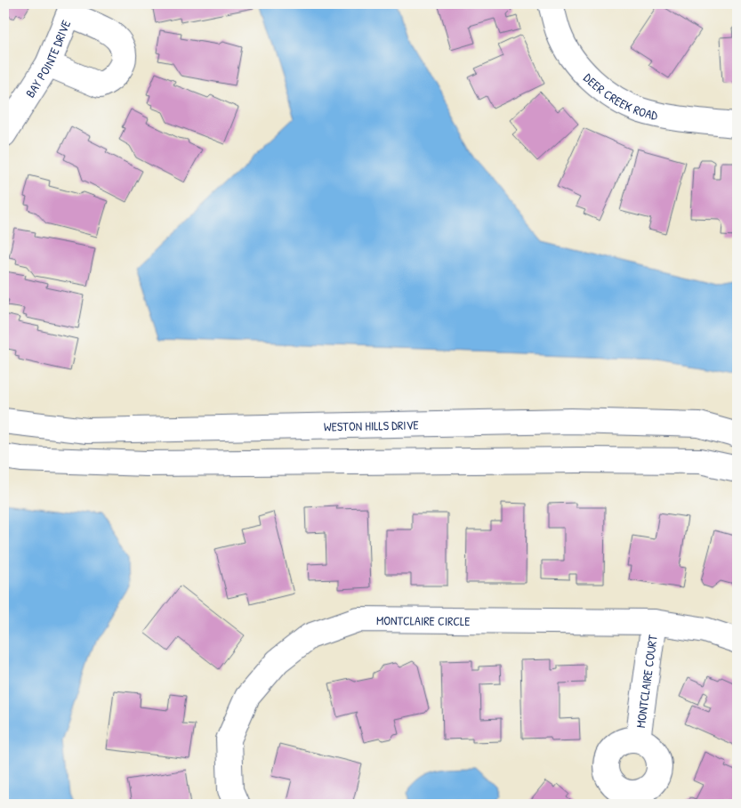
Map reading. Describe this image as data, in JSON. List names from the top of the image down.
{
  "streets": {
    "street": [
      "BAY POINTE DRIVE",
      "DEER CREEK ROAD",
      "WESTON HILLS DRIVE",
      "MONTCLAIRE CIRCLE",
      "MONTCLAIRE COURT"
    ]
  },
  "crossings": [
    ["MONTCLAIRE CIRCLE", "MONTCLAIRE COURT"]
  ]
}
